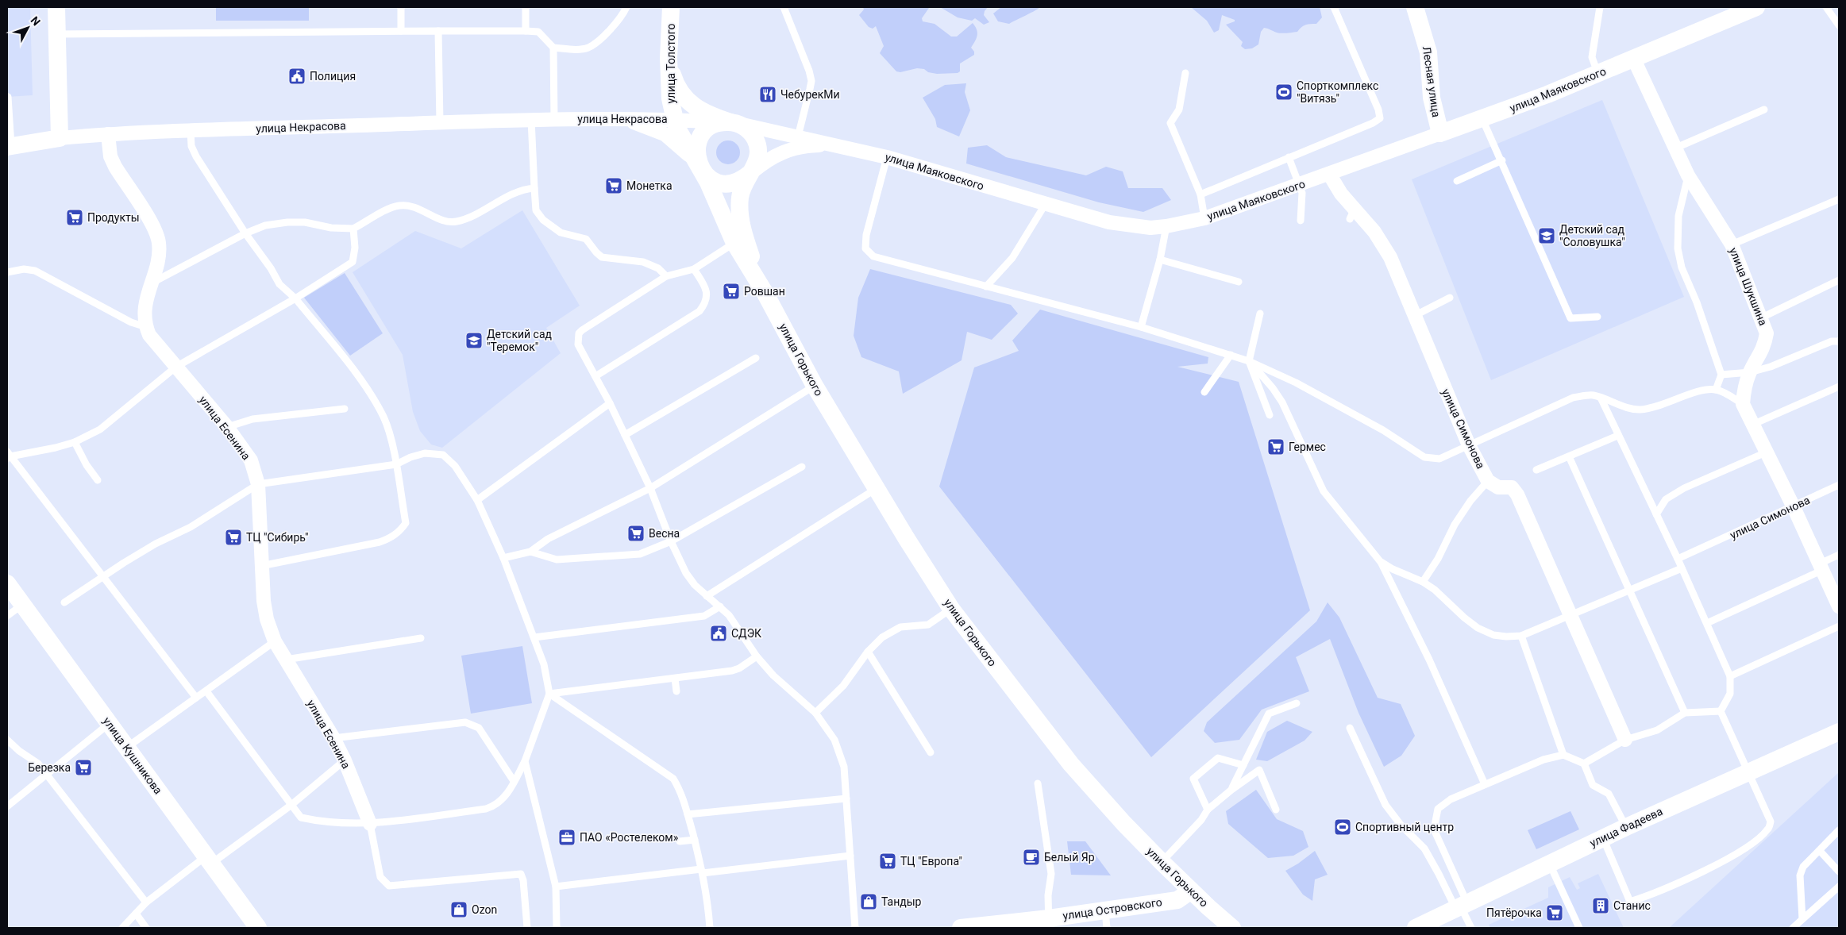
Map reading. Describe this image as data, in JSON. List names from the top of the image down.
{
  "streets": {
    "street": [
      "улица Толстого",
      "Лесная улица",
      "улица Маяковского",
      "улица Некрасова",
      "улица Шукшина",
      "улица Горького",
      "улица Есенина",
      "улица Симонова",
      "улица Кушникова",
      "улица Фадеева",
      "улица Островского"
    ]
  },
  "crossings": [
    ["улица Толстого", "улица Маяковского"],
    ["улица Толстого", "улица Некрасова"],
    ["улица Толстого", "улица Горького"],
    ["Лесная улица", "улица Маяковского"],
    ["улица Маяковского", "улица Некрасова"],
    ["улица Маяковского", "улица Шукшина"],
    ["улица Маяковского", "улица Горького"],
    ["улица Маяковского", "улица Симонова"],
    ["улица Некрасова", "улица Горького"],
    ["улица Некрасова", "улица Есенина"],
    ["улица Горького", "улица Островского"]
  ],
  "places": {
    "public building": ["Полиция", "СДЭК"],
    "sports": ["Спорткомплекс \"Витязь\"", "Спортивный центр"],
    "restaurant": ["ЧебурекМи"],
    "supermarket": [
      "Монетка",
      "Продукты",
      "Ровшан",
      "Гермес",
      "Весна",
      "ТЦ \"Сибирь\"",
      "Березка",
      "ТЦ \"Европа\"",
      "Пятёрочка"
    ],
    "school or university": ["Детский сад \"Соловушка\"", "Детский сад \"Теремок\""],
    "office": ["ПАО «Ростелеком»"],
    "cafe": ["Белый Яр"],
    "shop": ["Тандыр", "Ozon"],
    "building": ["Станис"]
  },
  "north": "top right"
}
